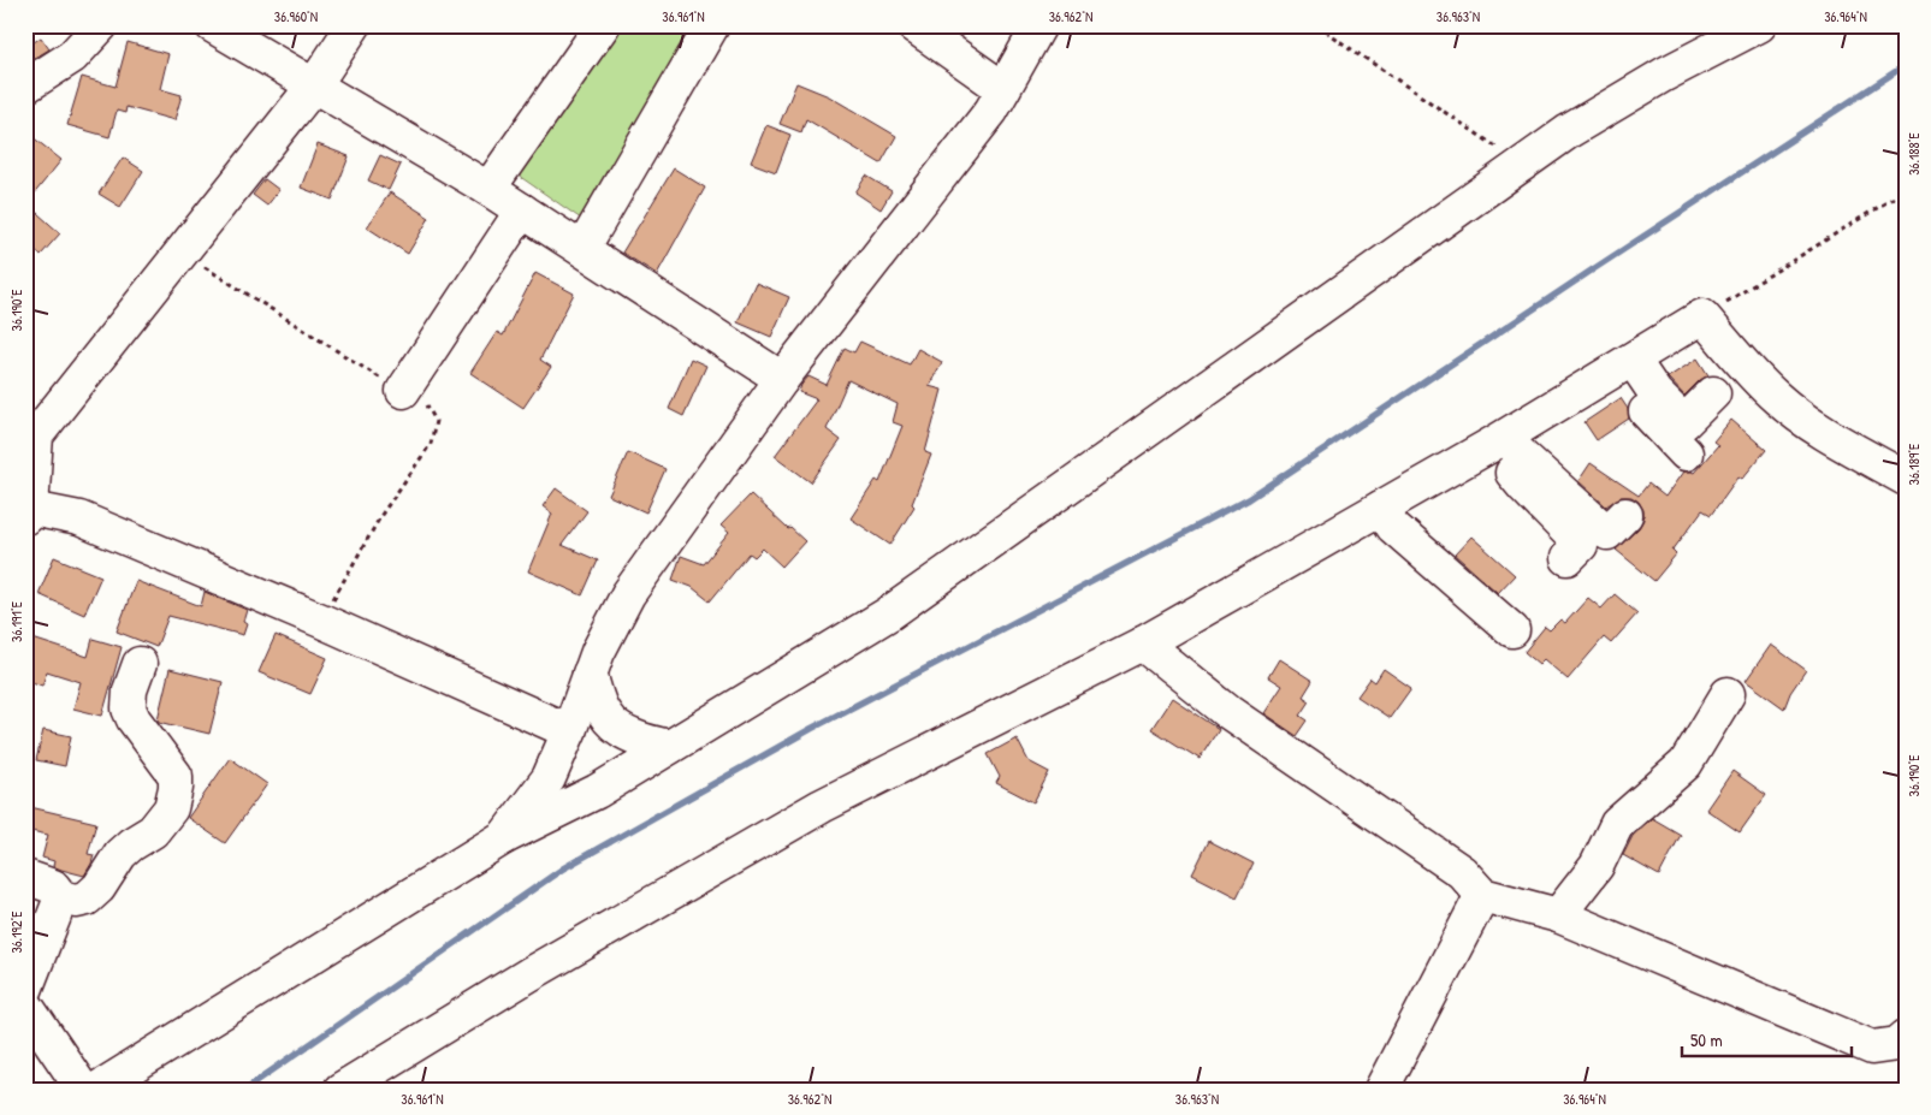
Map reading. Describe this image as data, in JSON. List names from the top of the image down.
{
  "scale_bar": "50 m",
  "coordinates": [
    "36.960°N",
    "36.961°N",
    "36.962°N",
    "36.963°N",
    "36.964°N",
    "36.188°E",
    "36.190°E",
    "36.189°E",
    "36.191°E",
    "36.192°E"
  ]
}
